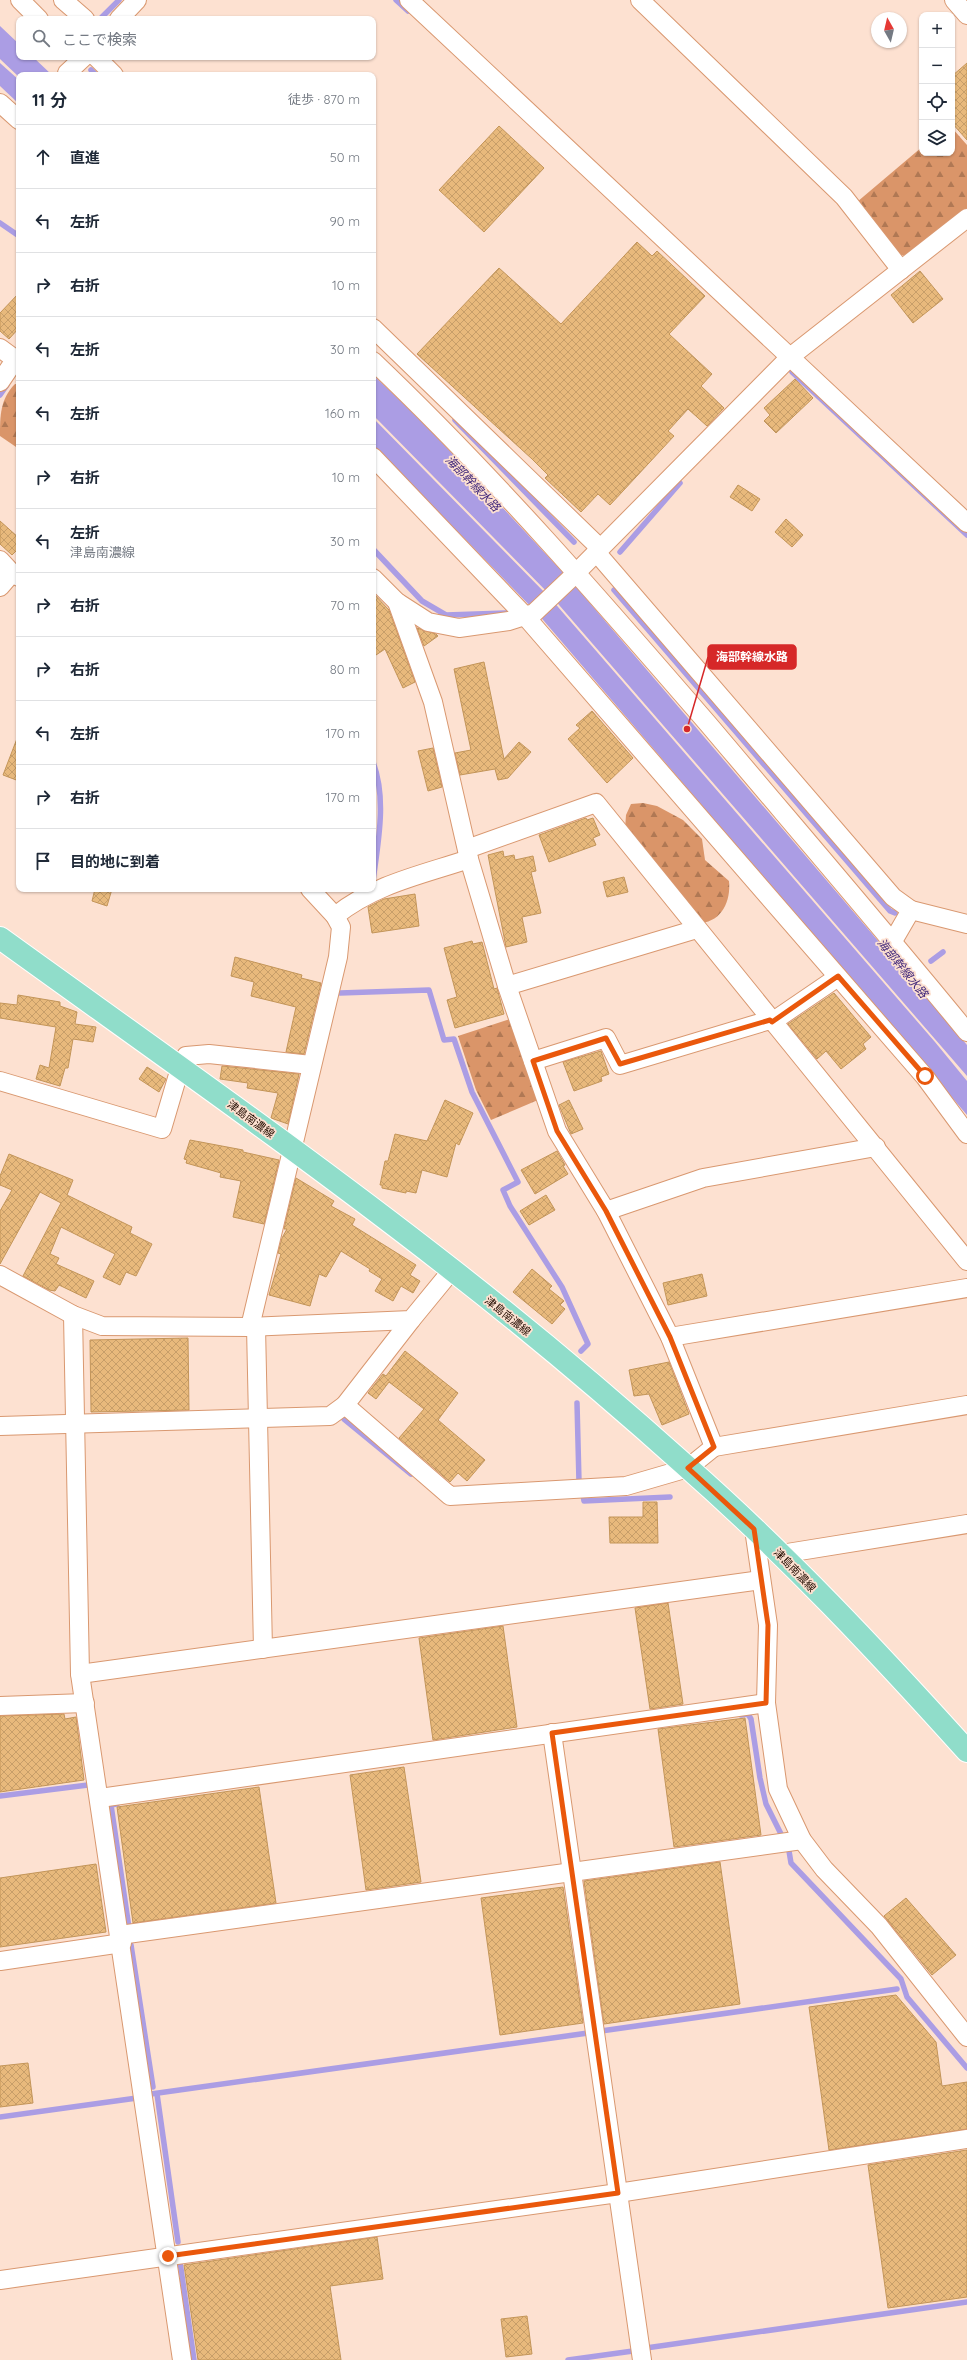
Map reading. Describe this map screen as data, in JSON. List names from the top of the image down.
{
  "streets": {
    "main road": ["津島南濃線"]
  },
  "water": ["海部幹線水路"],
  "places": ["海部幹線水路"],
  "north": "top",
  "page": {
    "map_buttons": ["+", "−"],
    "search": "ここで検索",
    "heading": ["11 分", "徒歩 · 870 m"],
    "list": [
      ["直進", "50 m"],
      ["左折", "90 m"],
      ["右折", "10 m"],
      ["左折", "30 m"],
      ["左折", "160 m"],
      ["右折", "10 m"],
      ["左折", "津島南濃線", "30 m"],
      ["右折", "70 m"],
      ["右折", "80 m"],
      ["左折", "170 m"],
      ["右折", "170 m"],
      "目的地に到着"
    ]
  }
}
